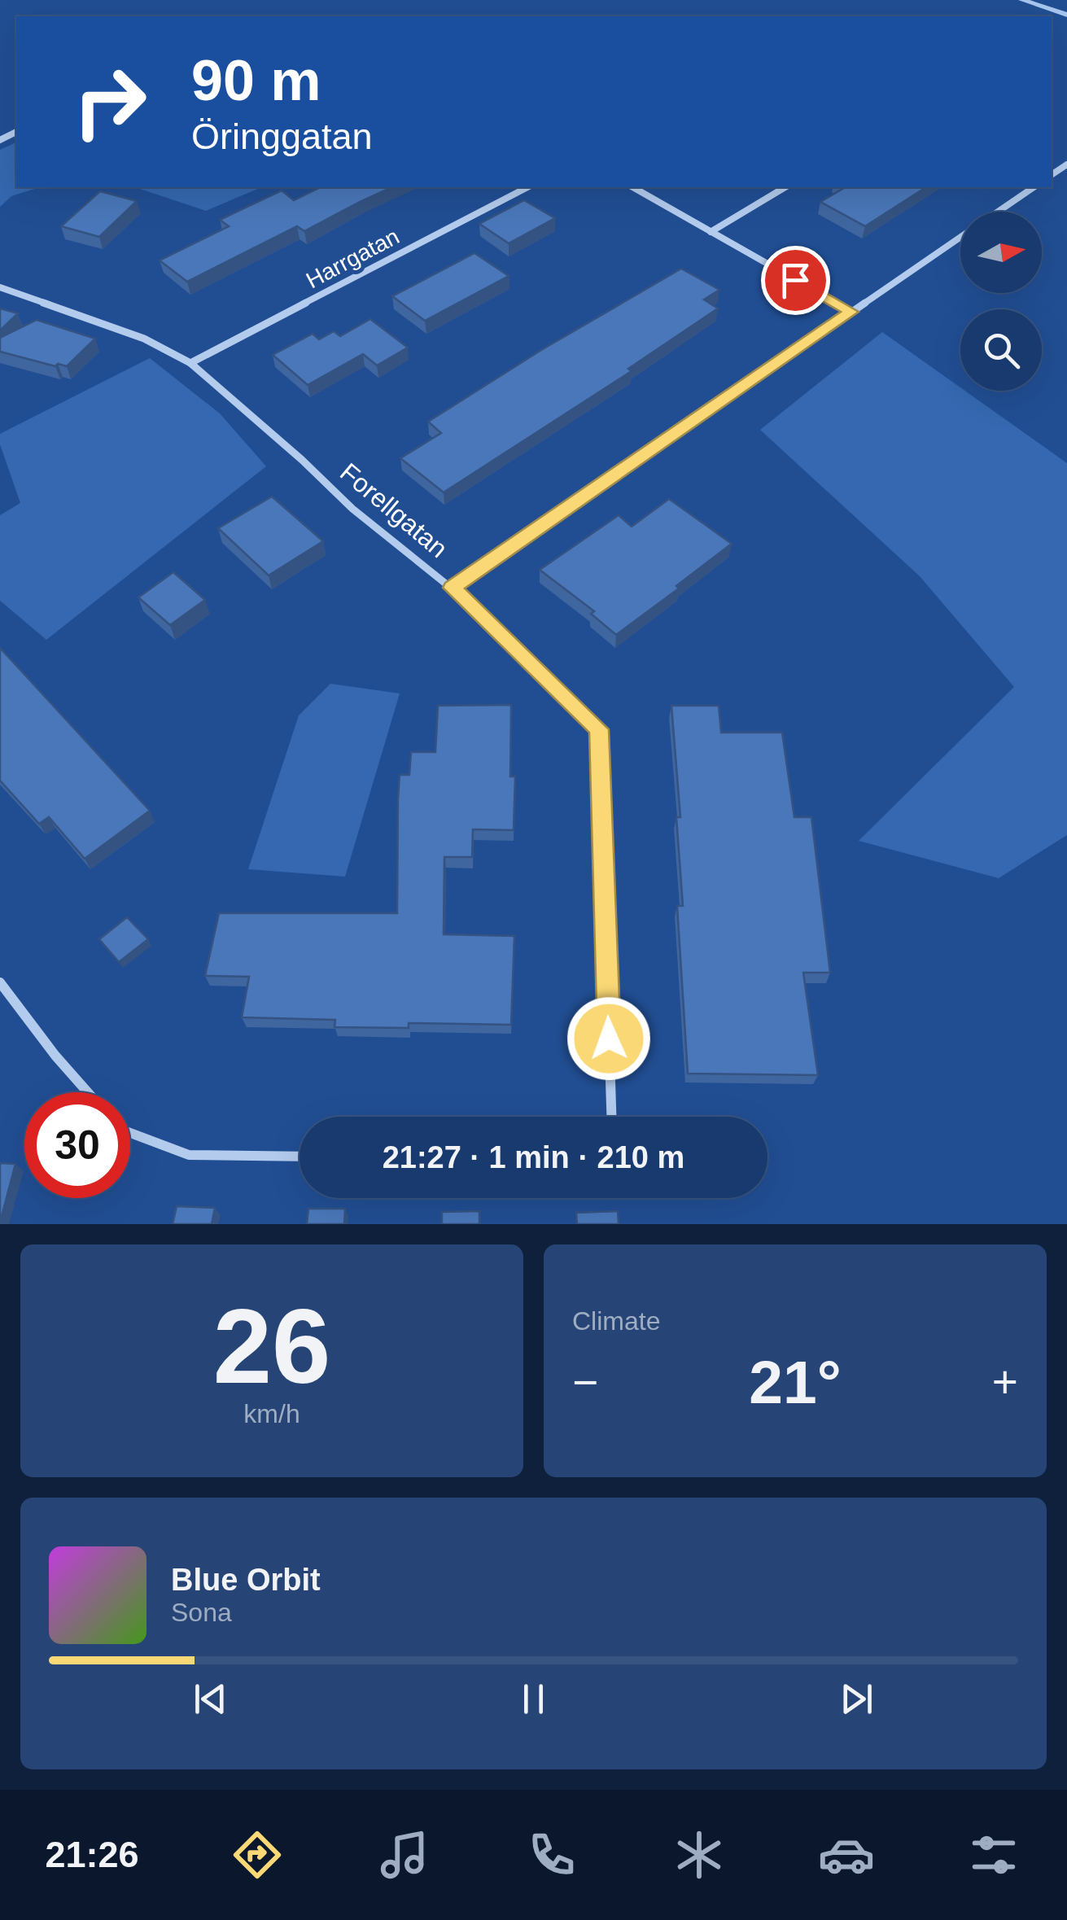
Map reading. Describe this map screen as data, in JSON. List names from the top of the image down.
{
  "streets": {
    "street": ["Harrgatan", "Forellgatan"]
  },
  "crossings": [
    ["Harrgatan", "Forellgatan"]
  ],
  "north": "right",
  "page": {
    "turn": ["90 m", "Öringgatan"],
    "limit": "30",
    "trip": "21:27 · 1 min · 210 m",
    "tile": [
      ["26", "km/h"],
      "Climate"
    ],
    "heat": ["−", "21°", "+"],
    "song": ["Blue Orbit", "Sona"],
    "tabs": "21:26"
  }
}
